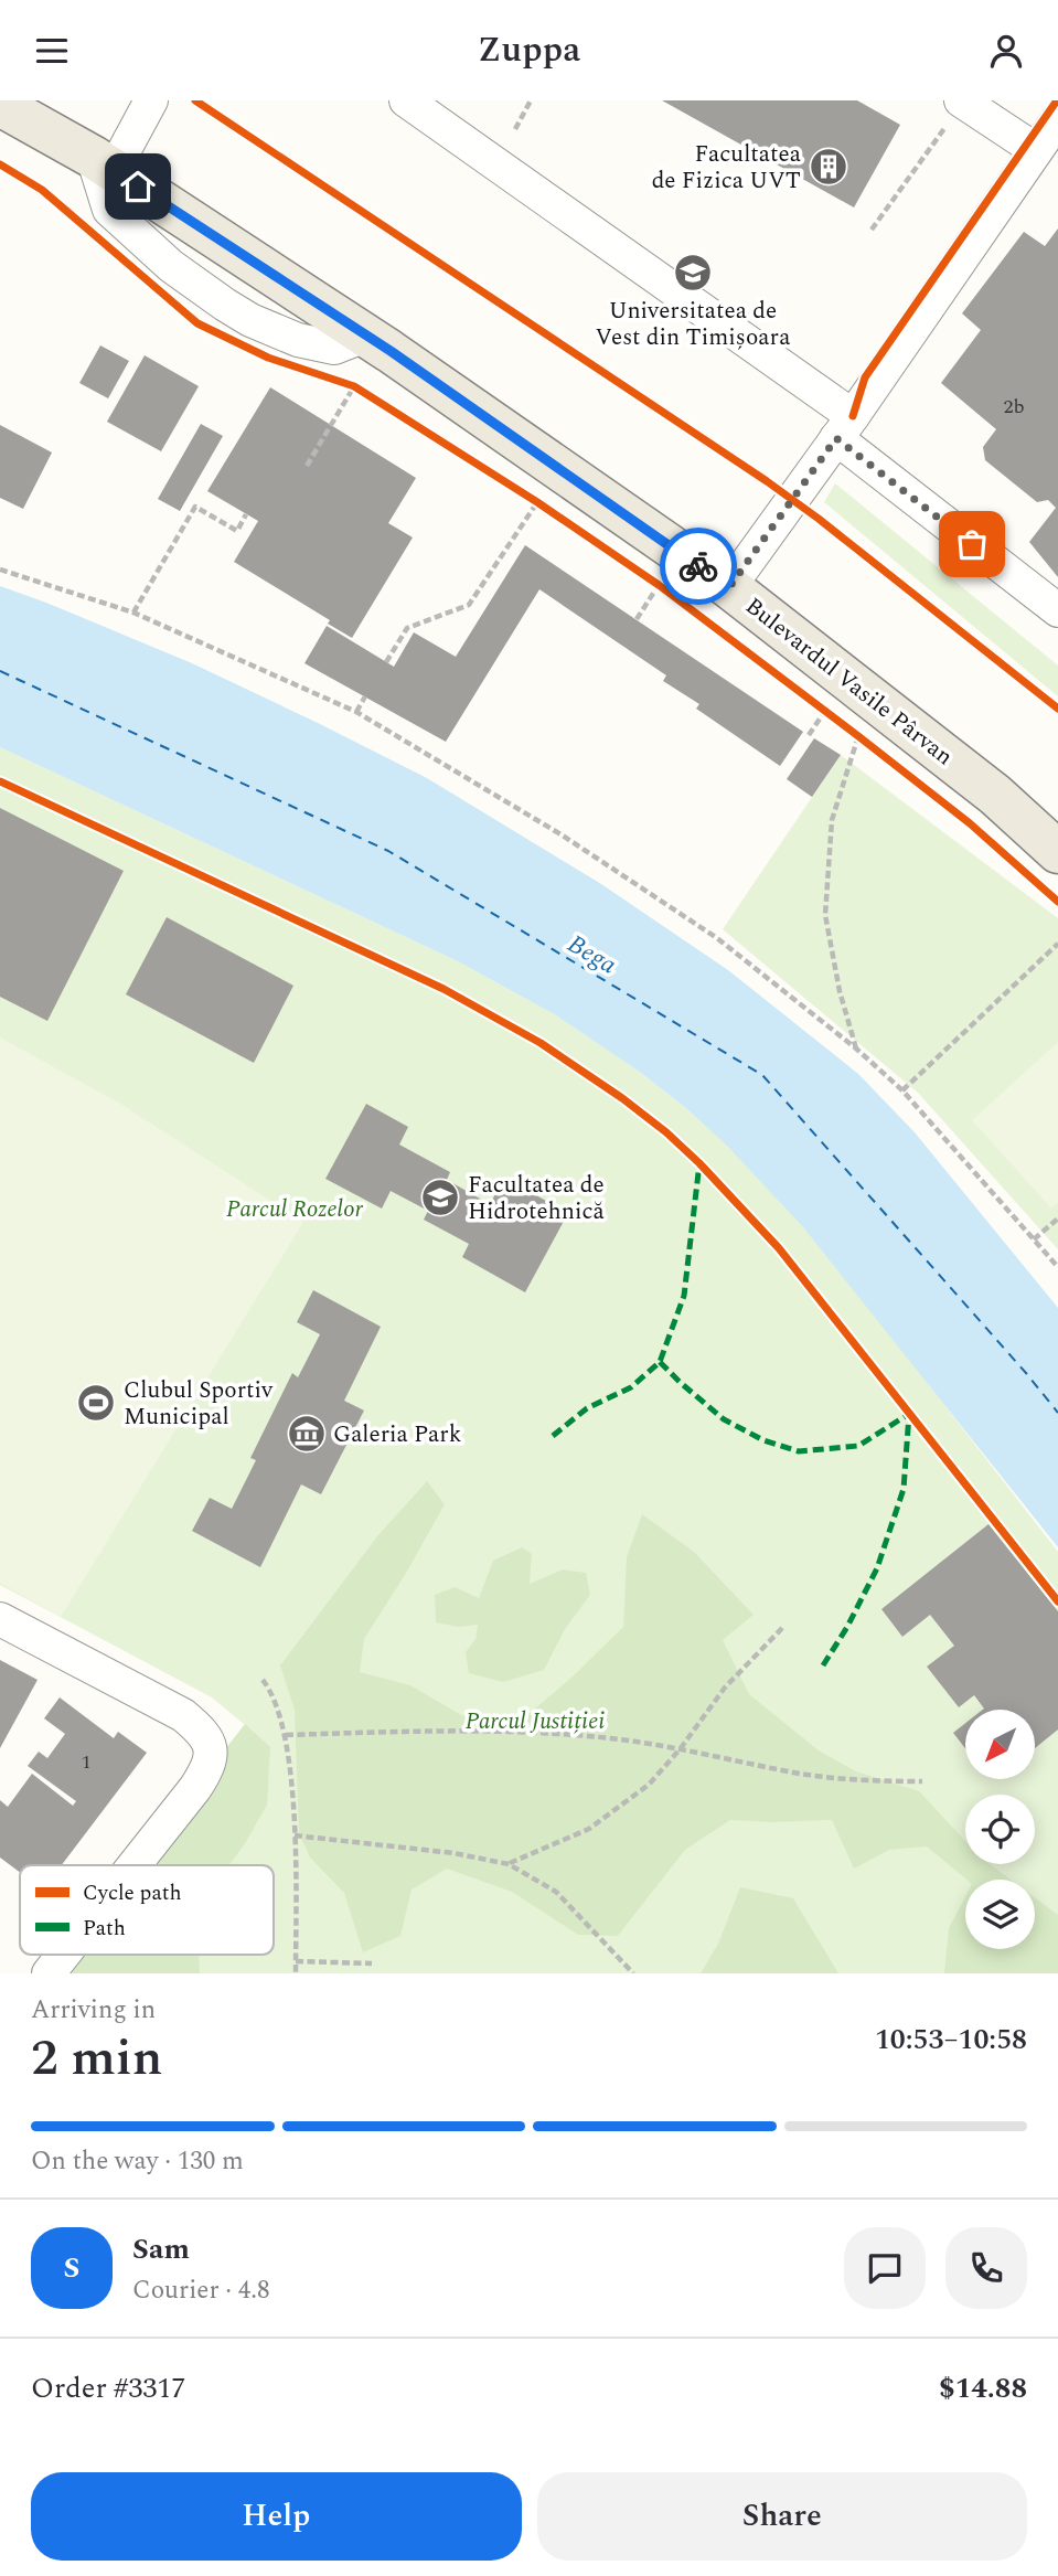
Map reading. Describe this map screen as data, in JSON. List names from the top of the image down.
{
  "streets": {
    "main road": ["Bulevardul Vasile Pârvan"]
  },
  "water": ["Bega"],
  "parks": ["Parcul Rozelor", "Parcul Justiției"],
  "places": {
    "building": ["Facultatea de Fizica UVT"],
    "school or university": ["Universitatea de Vest din Timișoara", "Facultatea de Hidrotehnică"],
    "sports": ["Clubul Sportiv Municipal"],
    "museum": ["Galeria Park"]
  },
  "house_numbers": ["2b", "1"],
  "legend": ["Cycle path", "Path"],
  "north": "bottom left",
  "page": {
    "header": "Zuppa",
    "heading": ["2 min", "Arriving in", "10:53–10:58"],
    "panel": [
      "Sam",
      "Courier · 4.8",
      "Order #3317",
      "$14.88"
    ],
    "bar": "On the way · 130 m",
    "round": "S",
    "buttons": ["Help", "Share"]
  }
}
